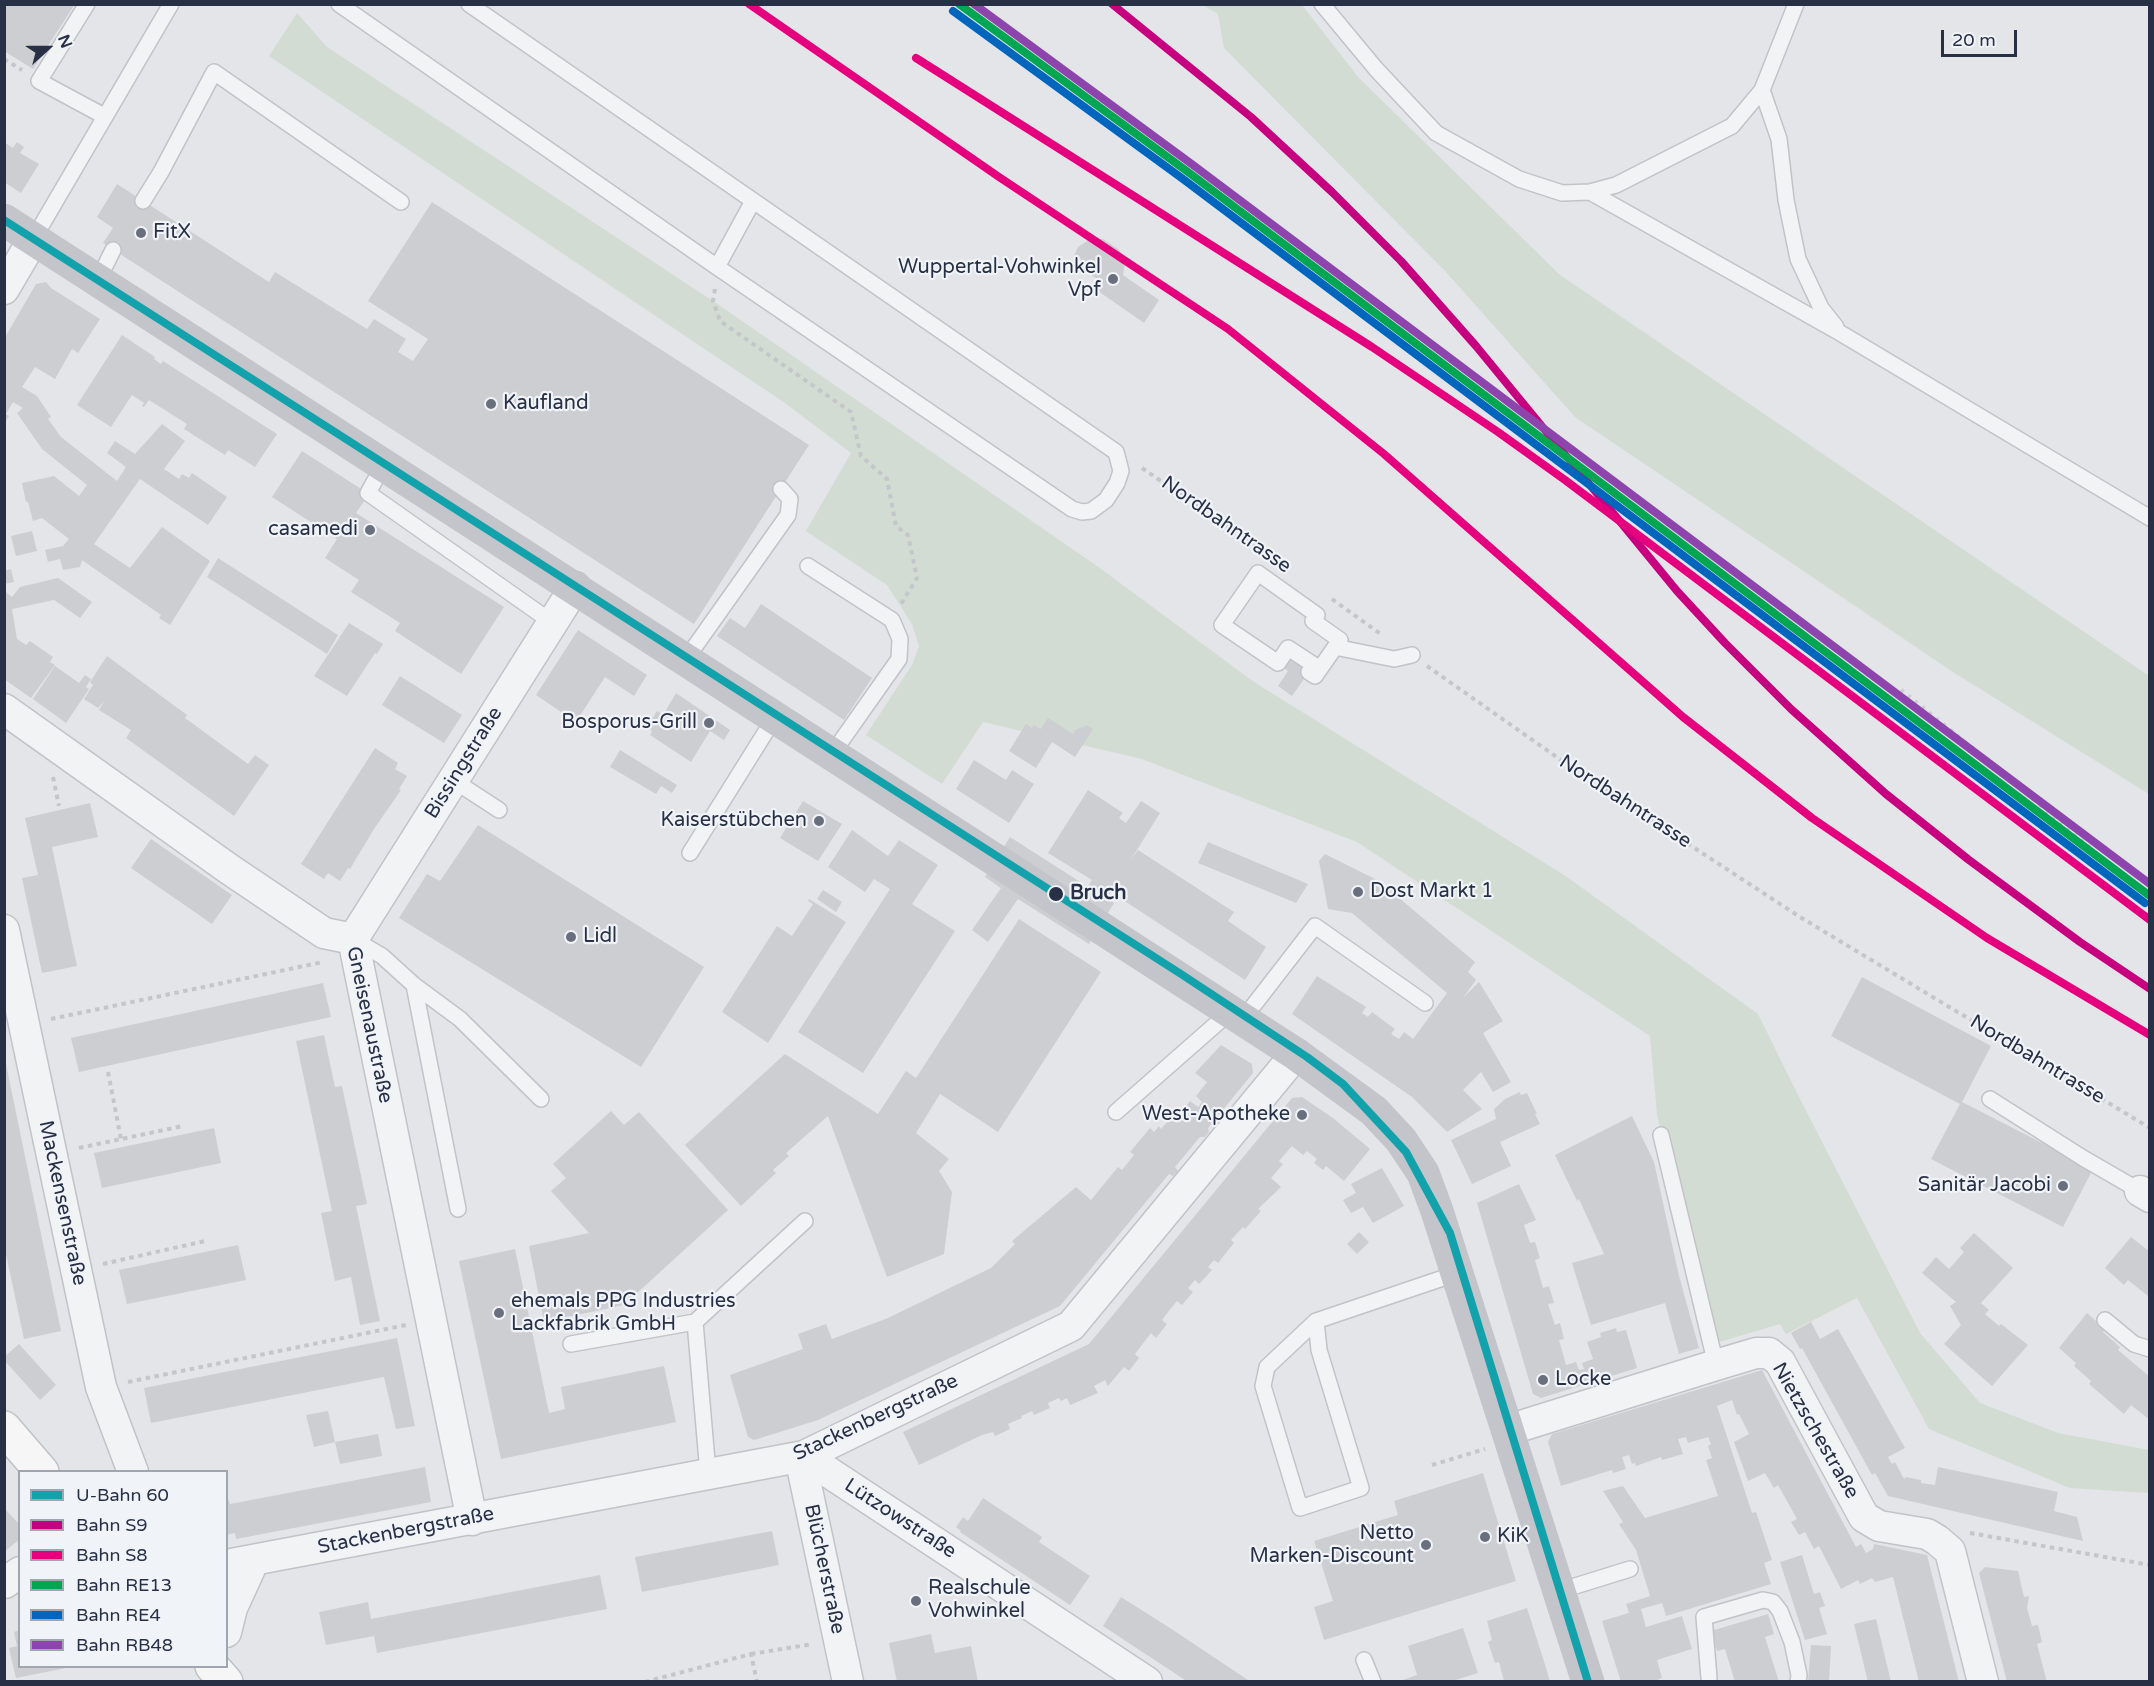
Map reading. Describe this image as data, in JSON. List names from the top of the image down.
{
  "streets": {
    "street": [
      "Bissingstraße",
      "Gneisenaustraße",
      "Mackensenstraße",
      "Stackenbergstraße",
      "Nietzschestraße",
      "Lützowstraße",
      "Blücherstraße"
    ],
    "path": ["Nordbahntrasse"]
  },
  "crossings": [
    ["Bissingstraße", "Gneisenaustraße"],
    ["Gneisenaustraße", "Stackenbergstraße"],
    ["Stackenbergstraße", "Lützowstraße"],
    ["Stackenbergstraße", "Blücherstraße"],
    ["Lützowstraße", "Blücherstraße"]
  ],
  "places": [
    "FitX",
    "Wuppertal-Vohwinkel Vpf",
    "Kaufland",
    "casamedi",
    "Bosporus-Grill",
    "Kaiserstübchen",
    "Dost Markt 1",
    "Bruch",
    "Lidl",
    "West-Apotheke",
    "Sanitär Jacobi",
    "ehemals PPG Industries Lackfabrik GmbH",
    "Locke",
    "KiK",
    "Netto Marken-Discount",
    "Realschule Vohwinkel"
  ],
  "lines": [
    "rail line S9",
    "rail line S8",
    "rail line RE13",
    "rail line RB48",
    "rail line RE4",
    "metro line 60"
  ],
  "legend": [
    "U-Bahn 60",
    "Bahn S9",
    "Bahn S8",
    "Bahn RE13",
    "Bahn RE4",
    "Bahn RB48"
  ],
  "scale_bar": "20 m",
  "north": "right"
}
